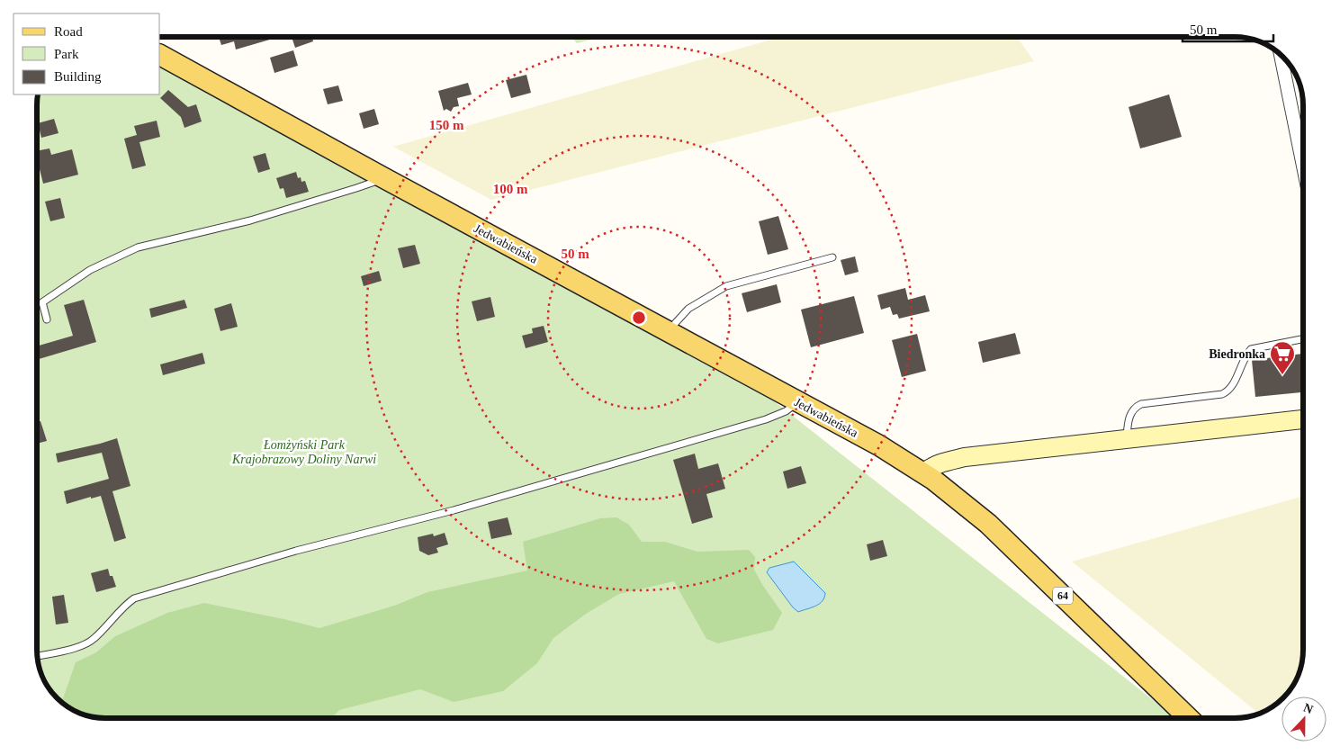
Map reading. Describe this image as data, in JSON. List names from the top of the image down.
{
  "streets": {
    "main road": ["Jedwabieńska", "64"]
  },
  "crossings": [
    ["Jedwabieńska", "64"]
  ],
  "parks": ["Łomżyński Park Krajobrazowy Doliny Narwi"],
  "places": {
    "supermarket": ["Biedronka"]
  },
  "legend": ["Road", "Park", "Building"],
  "scale_bar": "50 m",
  "north": "top",
  "rings": ["150 m", "100 m", "50 m"]
}
